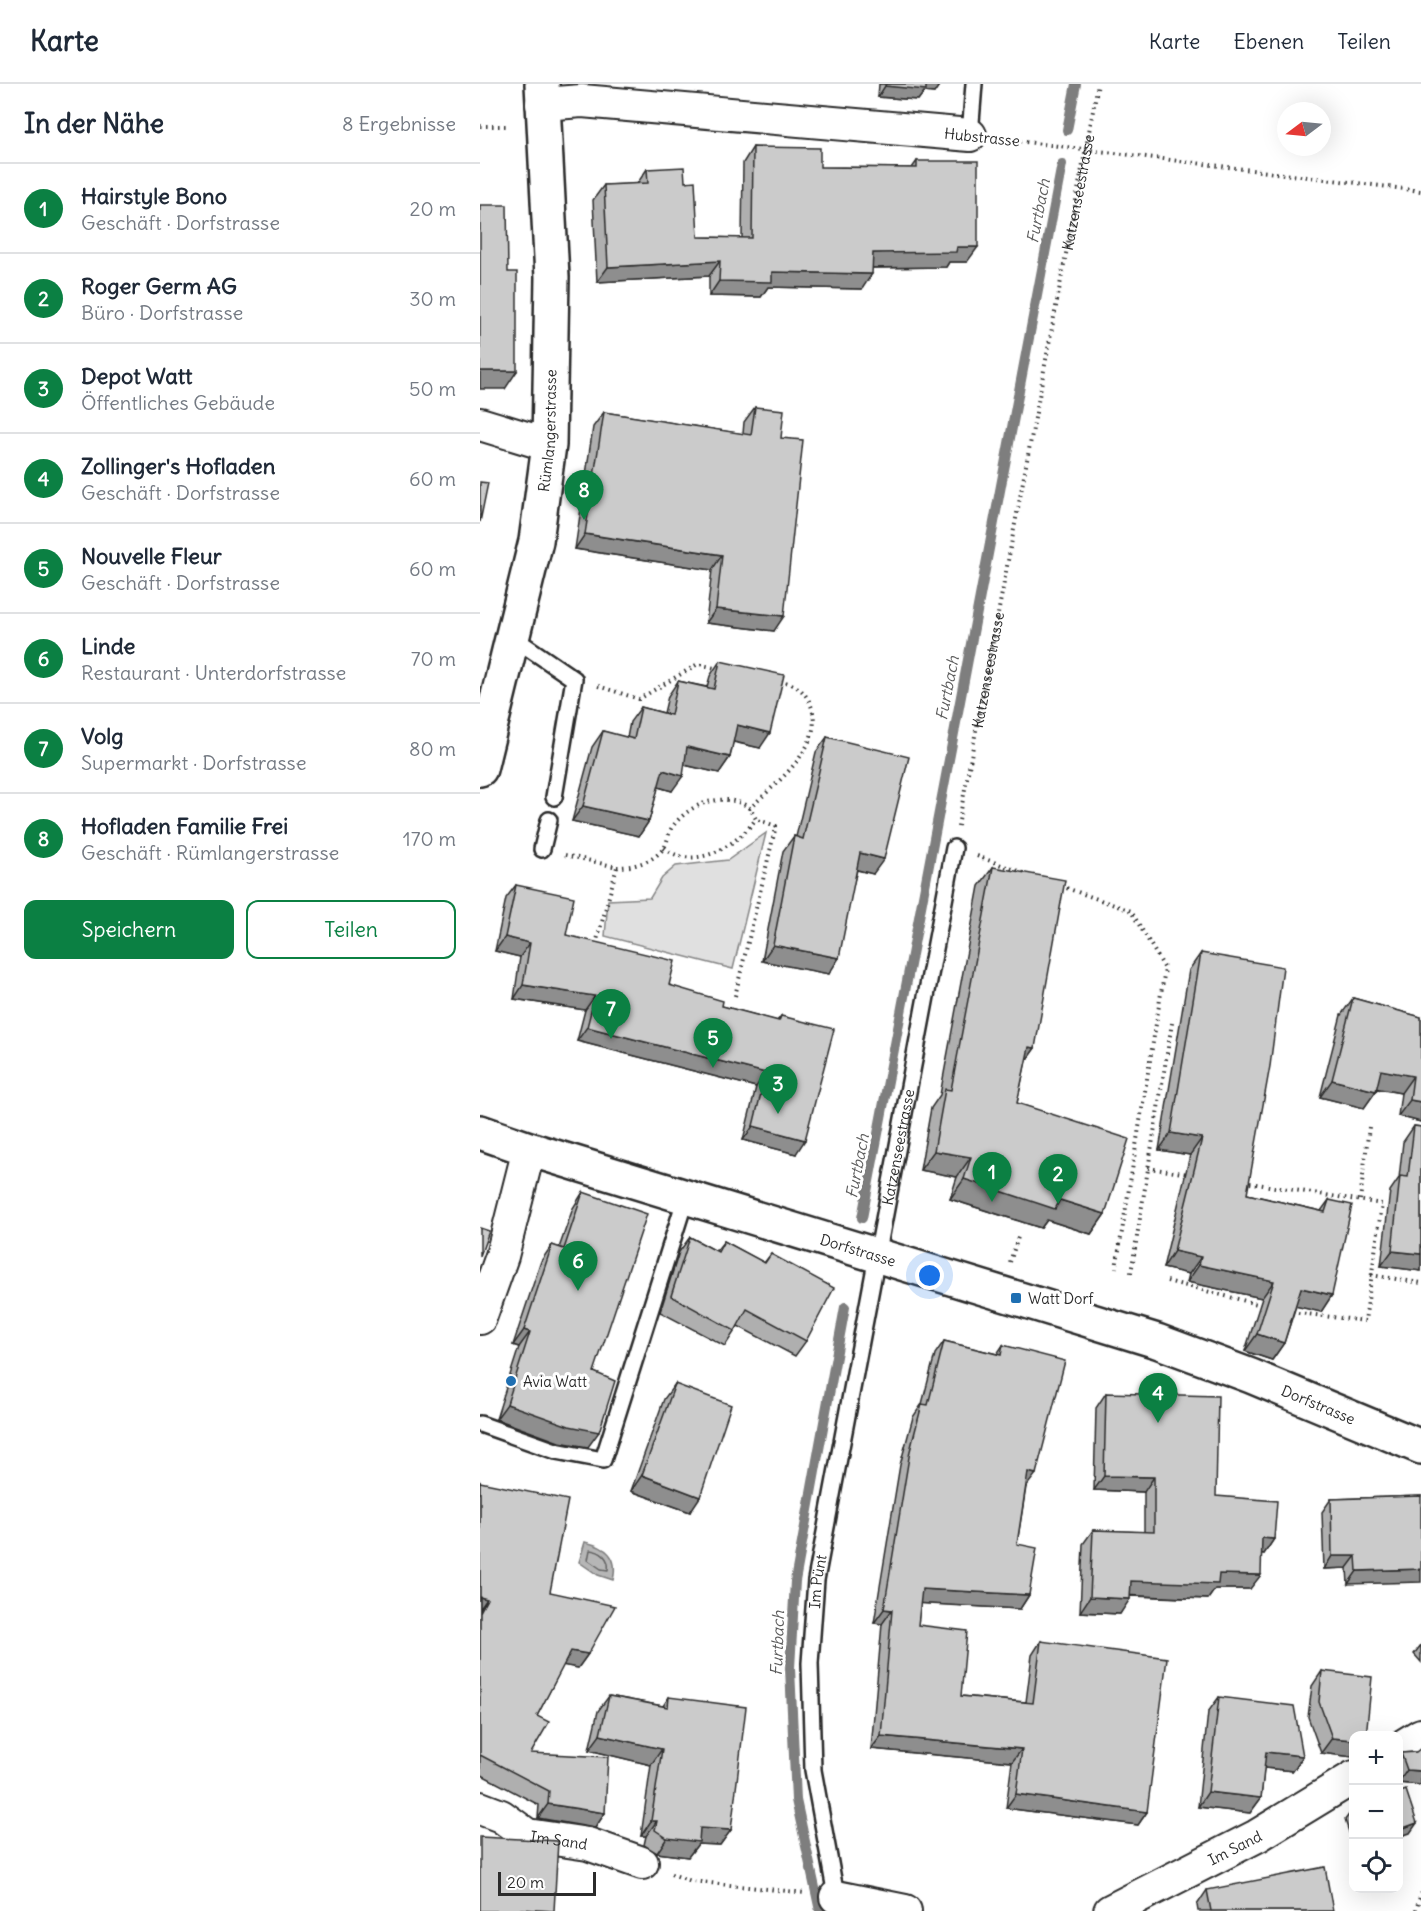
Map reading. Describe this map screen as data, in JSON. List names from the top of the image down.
{
  "streets": {
    "street": [
      "Hubstrasse",
      "Rümlangerstrasse",
      "Dorfstrasse",
      "Im Sand"
    ],
    "lane": ["Katzenseestrasse", "Im Pünt"]
  },
  "crossings": [
    ["Hubstrasse", "Katzenseestrasse"],
    ["Hubstrasse", "Rümlangerstrasse"],
    ["Katzenseestrasse", "Dorfstrasse"],
    ["Katzenseestrasse", "Im Pünt"],
    ["Dorfstrasse", "Im Pünt"]
  ],
  "water": ["Furtbach"],
  "places": {
    "transit": ["Watt Dorf"],
    "other": ["Avia Watt"]
  },
  "scale_bar": "20 m",
  "north": "left",
  "page": {
    "header": "Karte",
    "nav": ["Karte", "Ebenen", "Teilen"],
    "heading": ["In der Nähe", "8 Ergebnisse"],
    "list": [
      {
        "mark": "1",
        "name": "Hairstyle Bono",
        "note": "Geschäft · Dorfstrasse",
        "value": "20 m"
      },
      {
        "mark": "2",
        "name": "Roger Germ AG",
        "note": "Büro · Dorfstrasse",
        "value": "30 m"
      },
      {
        "mark": "3",
        "name": "Depot Watt",
        "note": "Öffentliches Gebäude",
        "value": "50 m"
      },
      {
        "mark": "4",
        "name": "Zollinger's Hofladen",
        "note": "Geschäft · Dorfstrasse",
        "value": "60 m"
      },
      {
        "mark": "5",
        "name": "Nouvelle Fleur",
        "note": "Geschäft · Dorfstrasse",
        "value": "60 m"
      },
      {
        "mark": "6",
        "name": "Linde",
        "note": "Restaurant · Unterdorfstrasse",
        "value": "70 m"
      },
      {
        "mark": "7",
        "name": "Volg",
        "note": "Supermarkt · Dorfstrasse",
        "value": "80 m"
      },
      {
        "mark": "8",
        "name": "Hofladen Familie Frei",
        "note": "Geschäft · Rümlangerstrasse",
        "value": "170 m"
      }
    ],
    "pins": [
      "8",
      "7",
      "5",
      "3",
      "1",
      "2",
      "6",
      "4"
    ],
    "buttons": ["Speichern", "Teilen"],
    "map_buttons": ["+", "−"],
    "scale": "20 m"
  }
}
